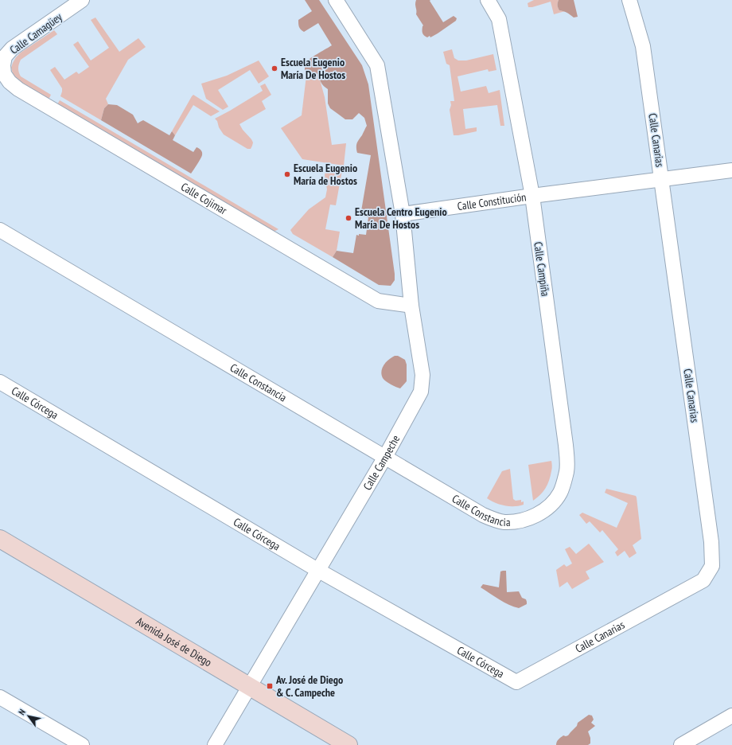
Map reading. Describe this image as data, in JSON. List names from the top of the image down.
{
  "streets": {
    "main road": ["Avenida José de Diego"],
    "street": [
      "Calle Camagüey",
      "Calle Canarias",
      "Calle Cojimar",
      "Calle Constitución",
      "Calle Campiña",
      "Calle Constancia",
      "Calle Córcega",
      "Calle Campeche"
    ]
  },
  "crossings": [
    ["Calle Camagüey", "Calle Cojimar"],
    ["Calle Canarias", "Calle Constitución"],
    ["Calle Canarias", "Calle Córcega"],
    ["Calle Cojimar", "Calle Campeche"],
    ["Calle Constitución", "Calle Campiña"],
    ["Calle Constitución", "Calle Campeche"],
    ["Calle Campiña", "Calle Constancia"],
    ["Calle Constancia", "Calle Campeche"],
    ["Calle Córcega", "Calle Campeche"],
    ["Calle Campeche", "Avenida José de Diego"]
  ],
  "places": {
    "other": ["Escuela Eugenio María De Hostos", "Escuela Eugenio María de Hostos", "Escuela Centro Eugenio María De Hostos"],
    "transit": ["Av. José de Diego & C. Campeche"]
  },
  "north": "top left"
}
